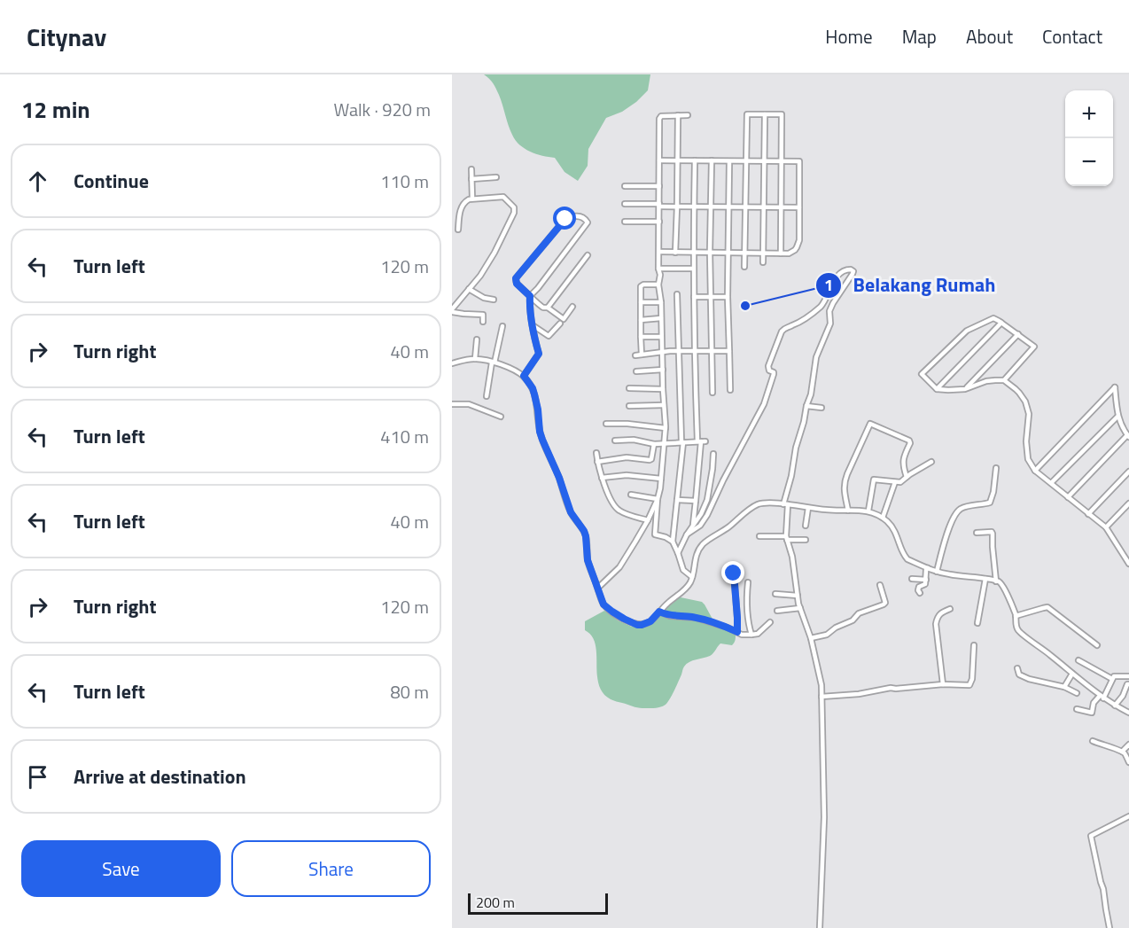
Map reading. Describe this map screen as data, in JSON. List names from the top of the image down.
{
  "places": ["Belakang Rumah"],
  "scale_bar": "200 m",
  "page": {
    "header": "Citynav",
    "nav": [
      "Home",
      "Map",
      "About",
      "Contact"
    ],
    "heading": ["12 min", "Walk · 920 m"],
    "map_buttons": ["+", "−"],
    "list": [
      ["Continue", "110 m"],
      ["Turn left", "120 m"],
      ["Turn right", "40 m"],
      ["Turn left", "410 m"],
      ["Turn left", "40 m"],
      ["Turn right", "120 m"],
      ["Turn left", "80 m"],
      "Arrive at destination"
    ],
    "buttons": ["Save", "Share"],
    "scale": "200 m"
  }
}
